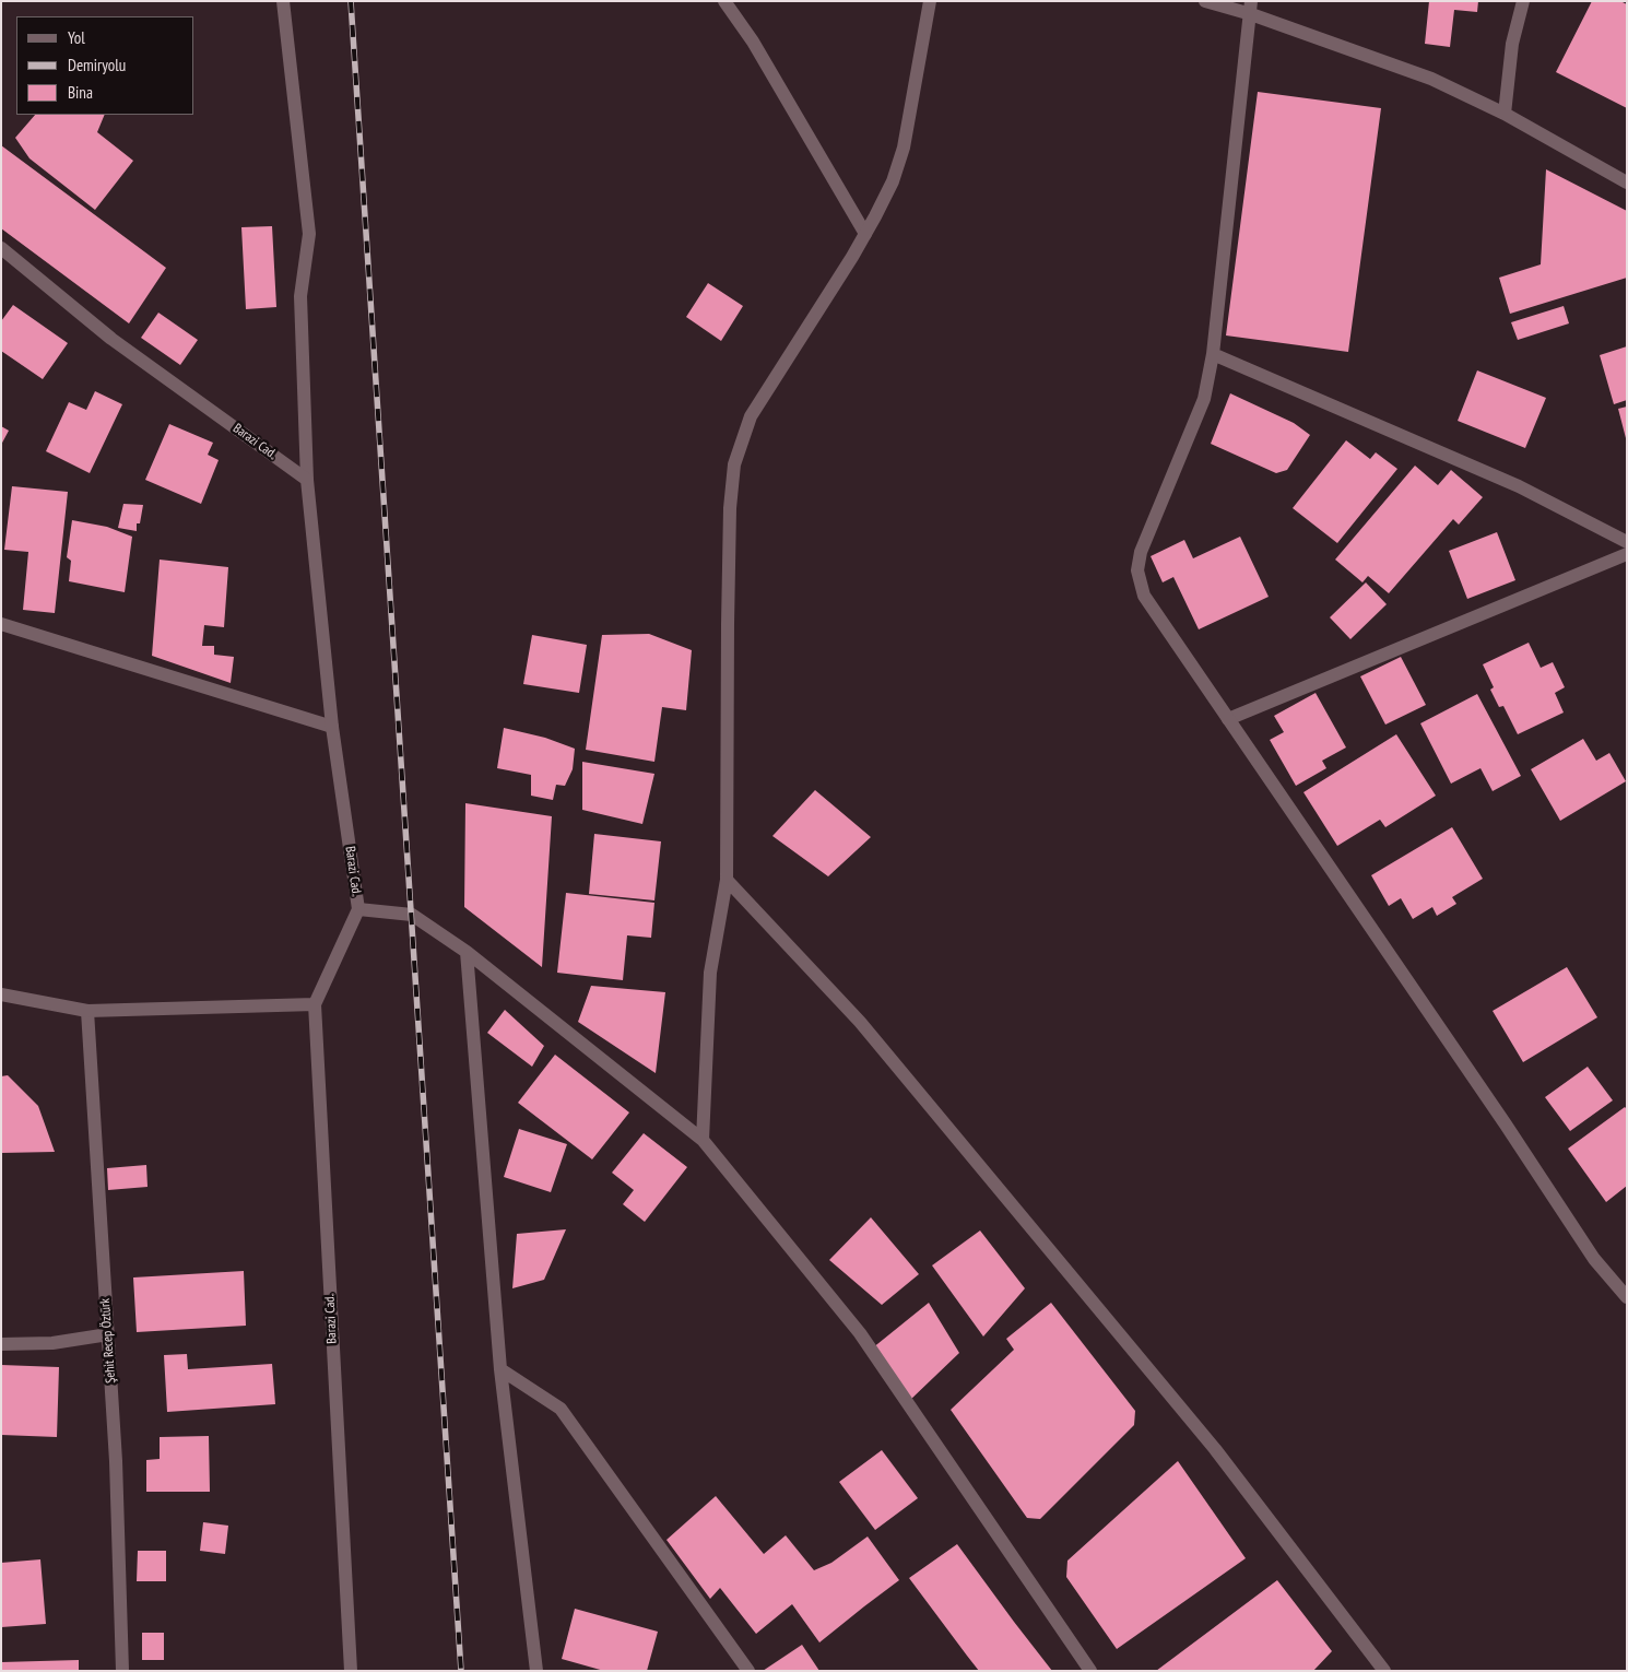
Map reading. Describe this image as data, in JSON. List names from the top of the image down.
{
  "streets": {
    "street": ["Barazi Cad.", "Şehit Recep Öztürk"]
  },
  "legend": ["Yol", "Demiryolu", "Bina"]
}
